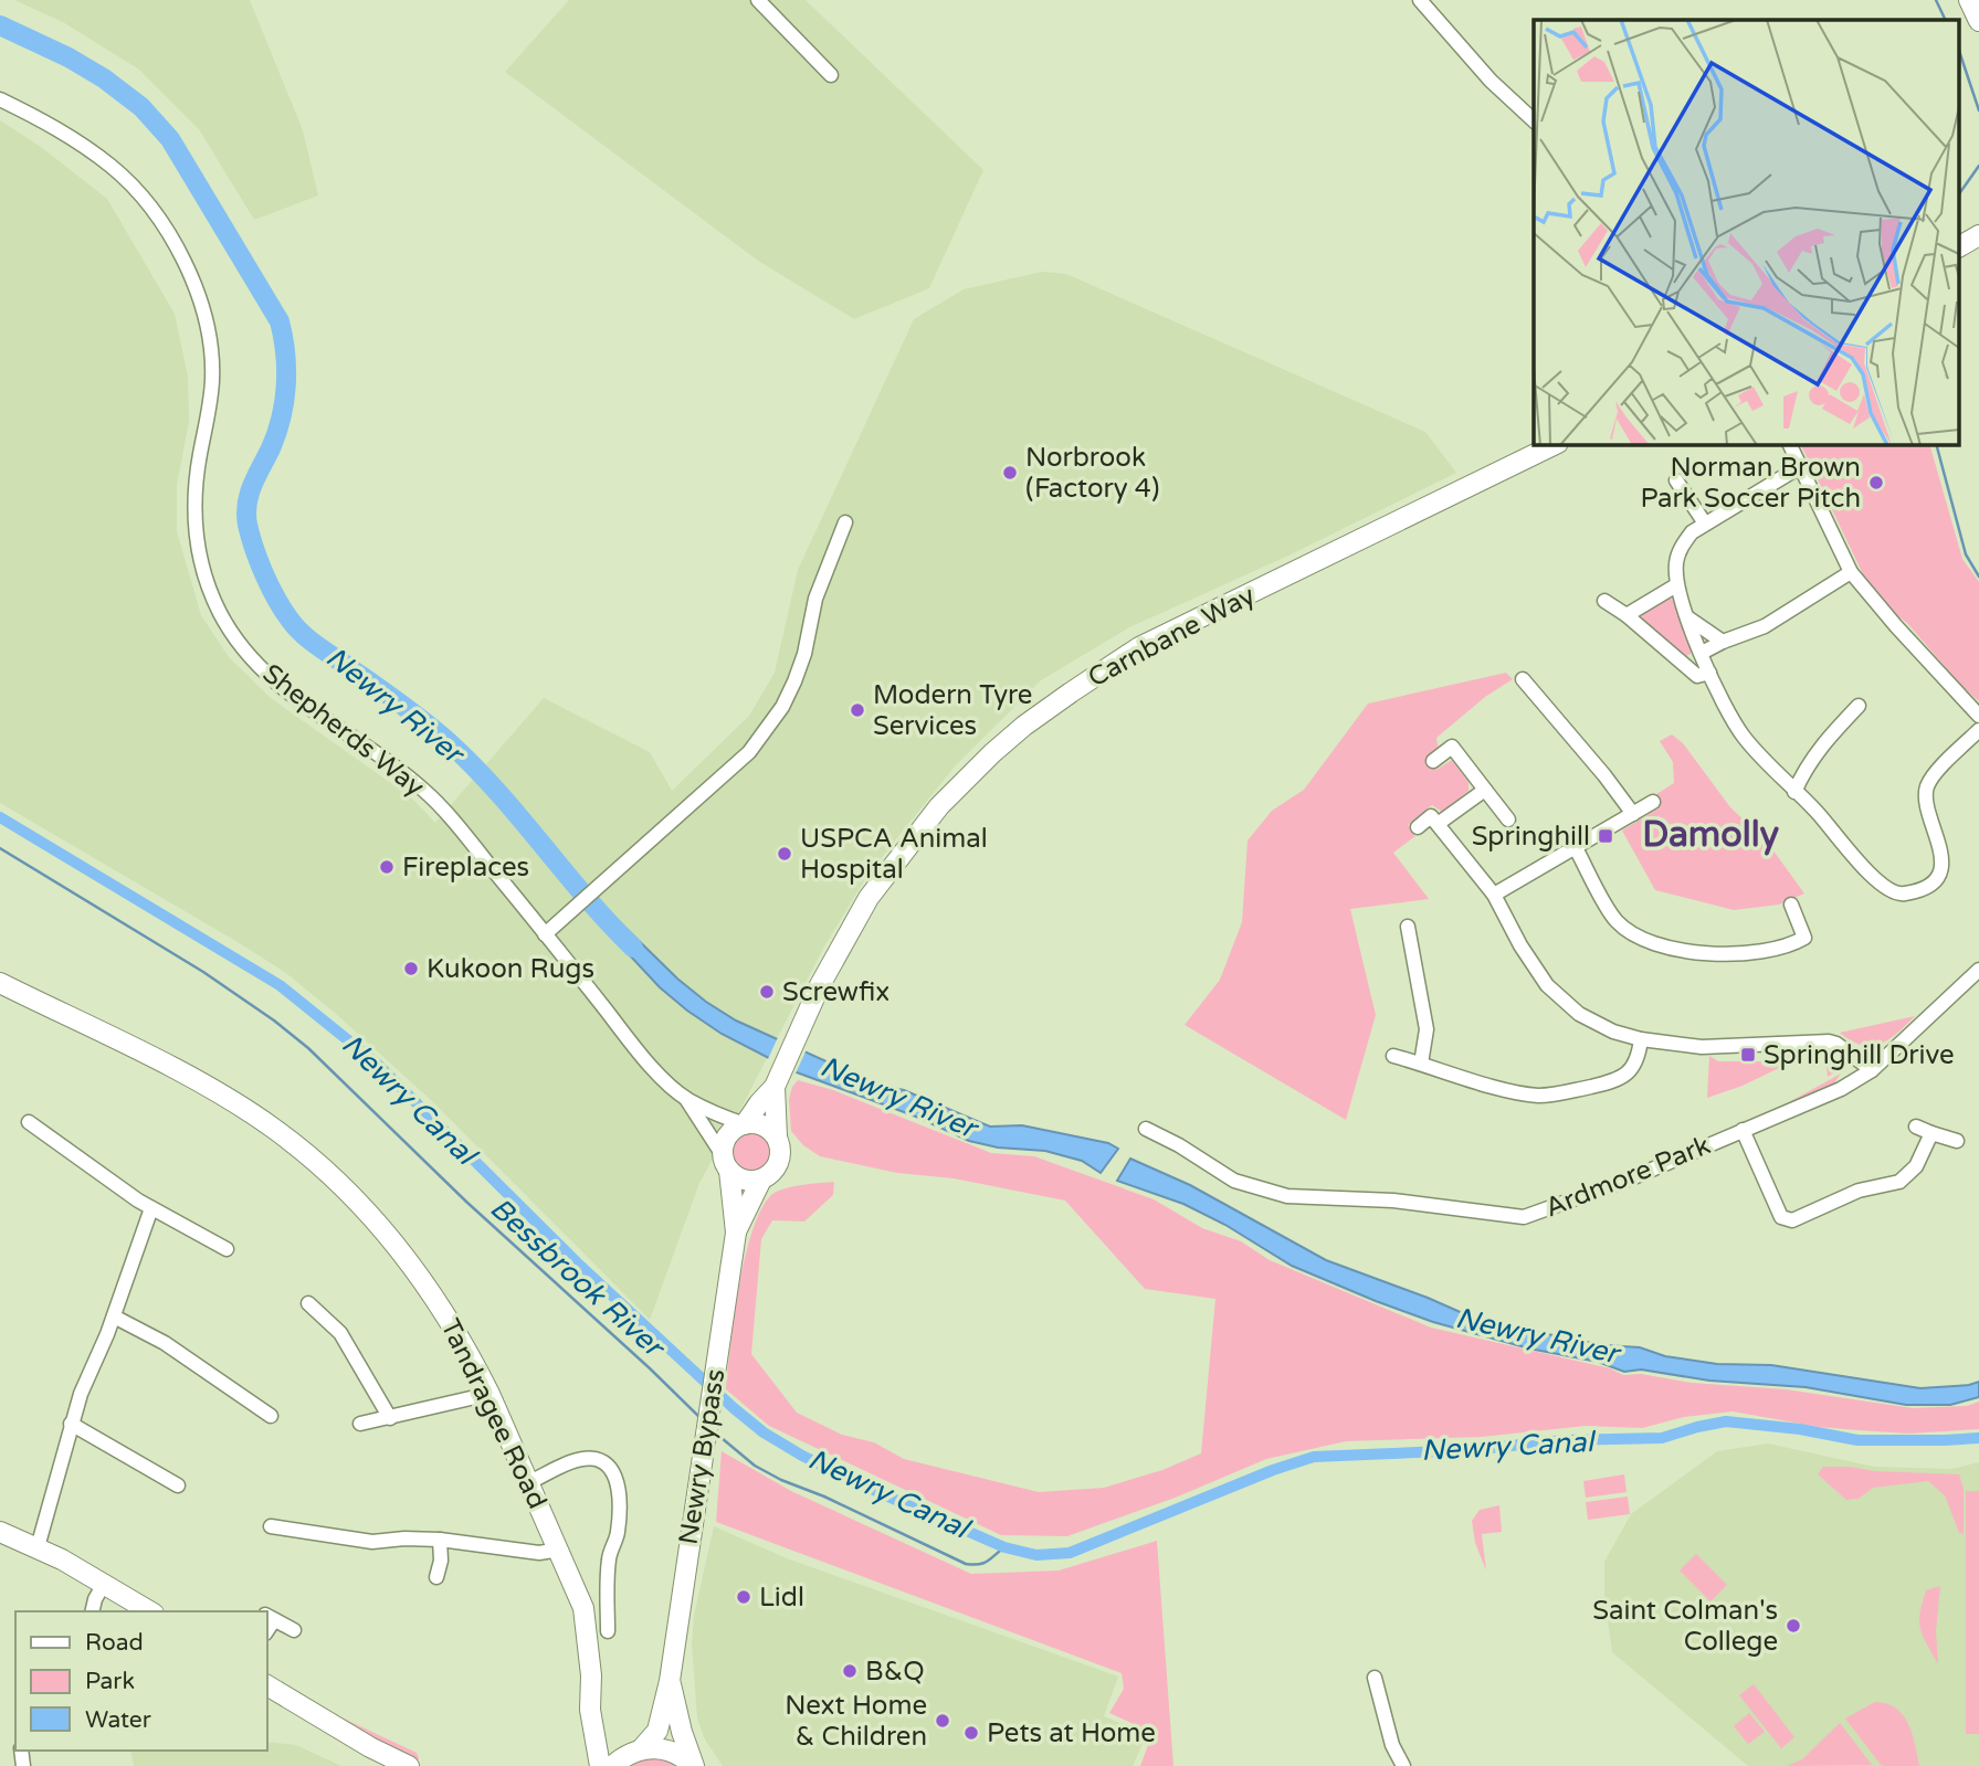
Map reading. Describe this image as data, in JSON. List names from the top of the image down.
{
  "streets": {
    "highway": ["Carnbane Way", "Tandragee Road", "Newry Bypass"],
    "street": ["Shepherds Way", "Ardmore Park"]
  },
  "districts": ["Damolly"],
  "water": ["Newry River", "Newry Canal", "Bessbrook River"],
  "places": {
    "other": [
      "Norbrook (Factory 4)",
      "Norman Brown Park Soccer Pitch",
      "Modern Tyre Services",
      "USPCA Animal Hospital",
      "Fireplaces",
      "Kukoon Rugs",
      "Screwfix",
      "Lidl",
      "Saint Colman's College",
      "B&Q",
      "Next Home & Children",
      "Pets at Home"
    ],
    "transit": ["Springhill", "Springhill Drive"]
  },
  "legend": ["Road", "Park", "Water"]
}
